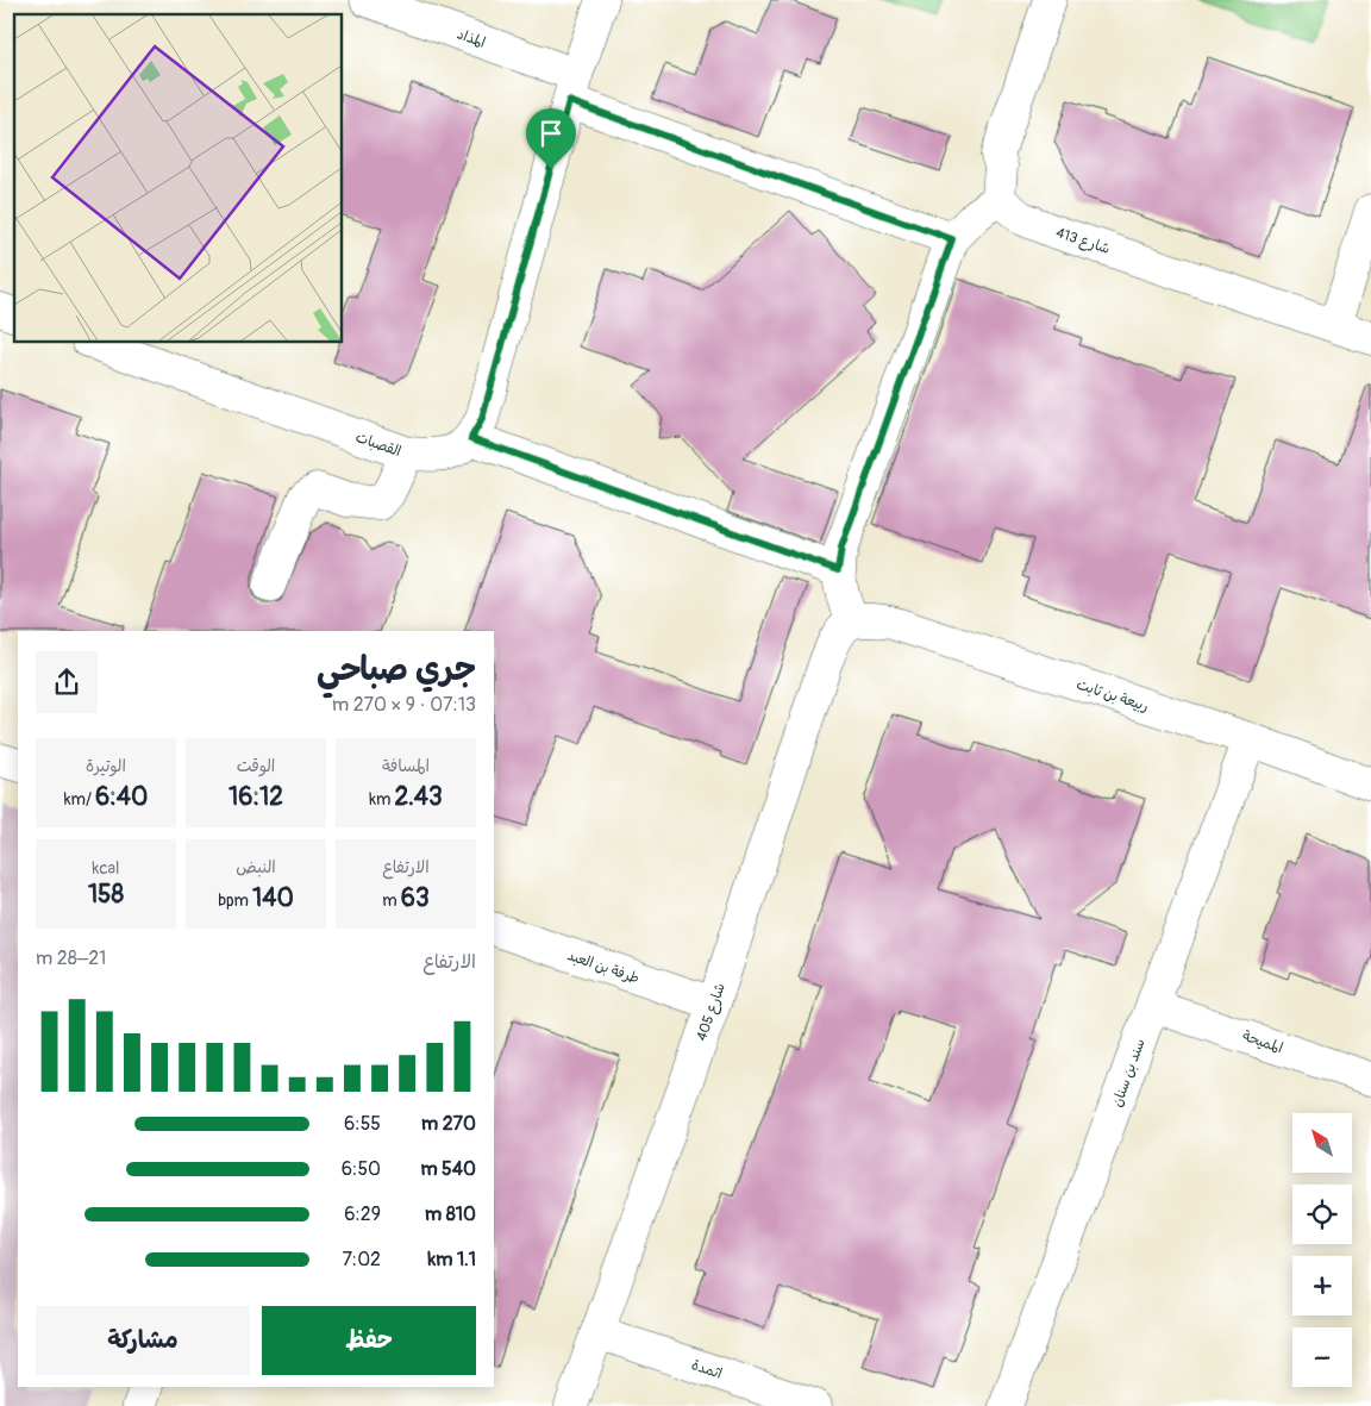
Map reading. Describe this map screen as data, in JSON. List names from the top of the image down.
{
  "streets": {
    "street": [
      "المذاد",
      "شارع 413",
      "القصبات",
      "ربيعة بن ثابت",
      "طرفة بن العبد",
      "شارع 405",
      "المميحة",
      "سند بن سنان",
      "اثمدة"
    ]
  },
  "crossings": [
    ["ربيعة بن ثابت", "شارع 405"],
    ["ربيعة بن ثابت", "سند بن سنان"],
    ["طرفة بن العبد", "شارع 405"],
    ["شارع 405", "اثمدة"],
    ["المميحة", "سند بن سنان"]
  ],
  "north": "top left",
  "page": {
    "heading": ["جري صباحي", "07:13 · 9 × 270 m"],
    "stats": [
      ["المسافة", "2.43 km"],
      ["الوقت", "16:12"],
      ["الوتيرة", "6:40 /km"],
      ["الارتفاع", "63 m"],
      ["النبض", "140 bpm"],
      ["kcal", "158"]
    ],
    "chart": ["الارتفاع", "21–28 m"],
    "list": [
      {
        "name": "270 m",
        "note": "6:55"
      },
      {
        "name": "540 m",
        "note": "6:50"
      },
      {
        "name": "810 m",
        "note": "6:29"
      },
      {
        "name": "1.1 km",
        "note": "7:02"
      }
    ],
    "map_buttons": ["+", "−"],
    "buttons": ["حفظ", "مشاركة"]
  }
}
